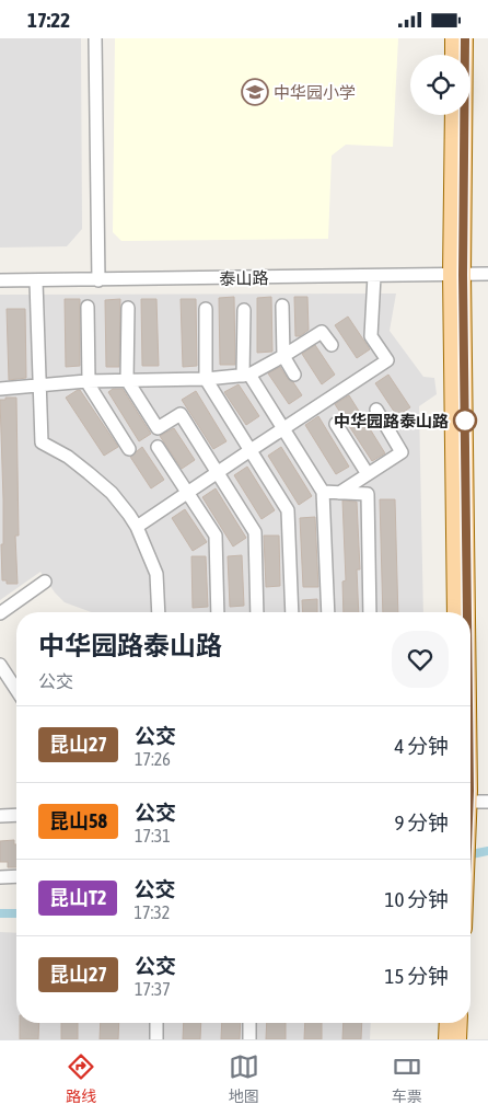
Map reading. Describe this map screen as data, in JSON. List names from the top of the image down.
{
  "streets": {
    "street": ["泰山路"]
  },
  "places": {
    "school or university": ["中华园小学"],
    "other": ["中华园路泰山路"]
  },
  "lines": ["bus line 昆山27"],
  "page": {
    "status": "17:22",
    "heading": ["中华园路泰山路", "公交"],
    "list": [
      {
        "mark": "昆山27",
        "name": "公交",
        "note": "17:26",
        "value": "4 分钟"
      },
      {
        "mark": "昆山58",
        "name": "公交",
        "note": "17:31",
        "value": "9 分钟"
      },
      {
        "mark": "昆山T2",
        "name": "公交",
        "note": "17:32",
        "value": "10 分钟"
      },
      {
        "mark": "昆山27",
        "name": "公交",
        "note": "17:37",
        "value": "15 分钟"
      }
    ],
    "tabs": ["路线", "地图", "车票"]
  }
}
